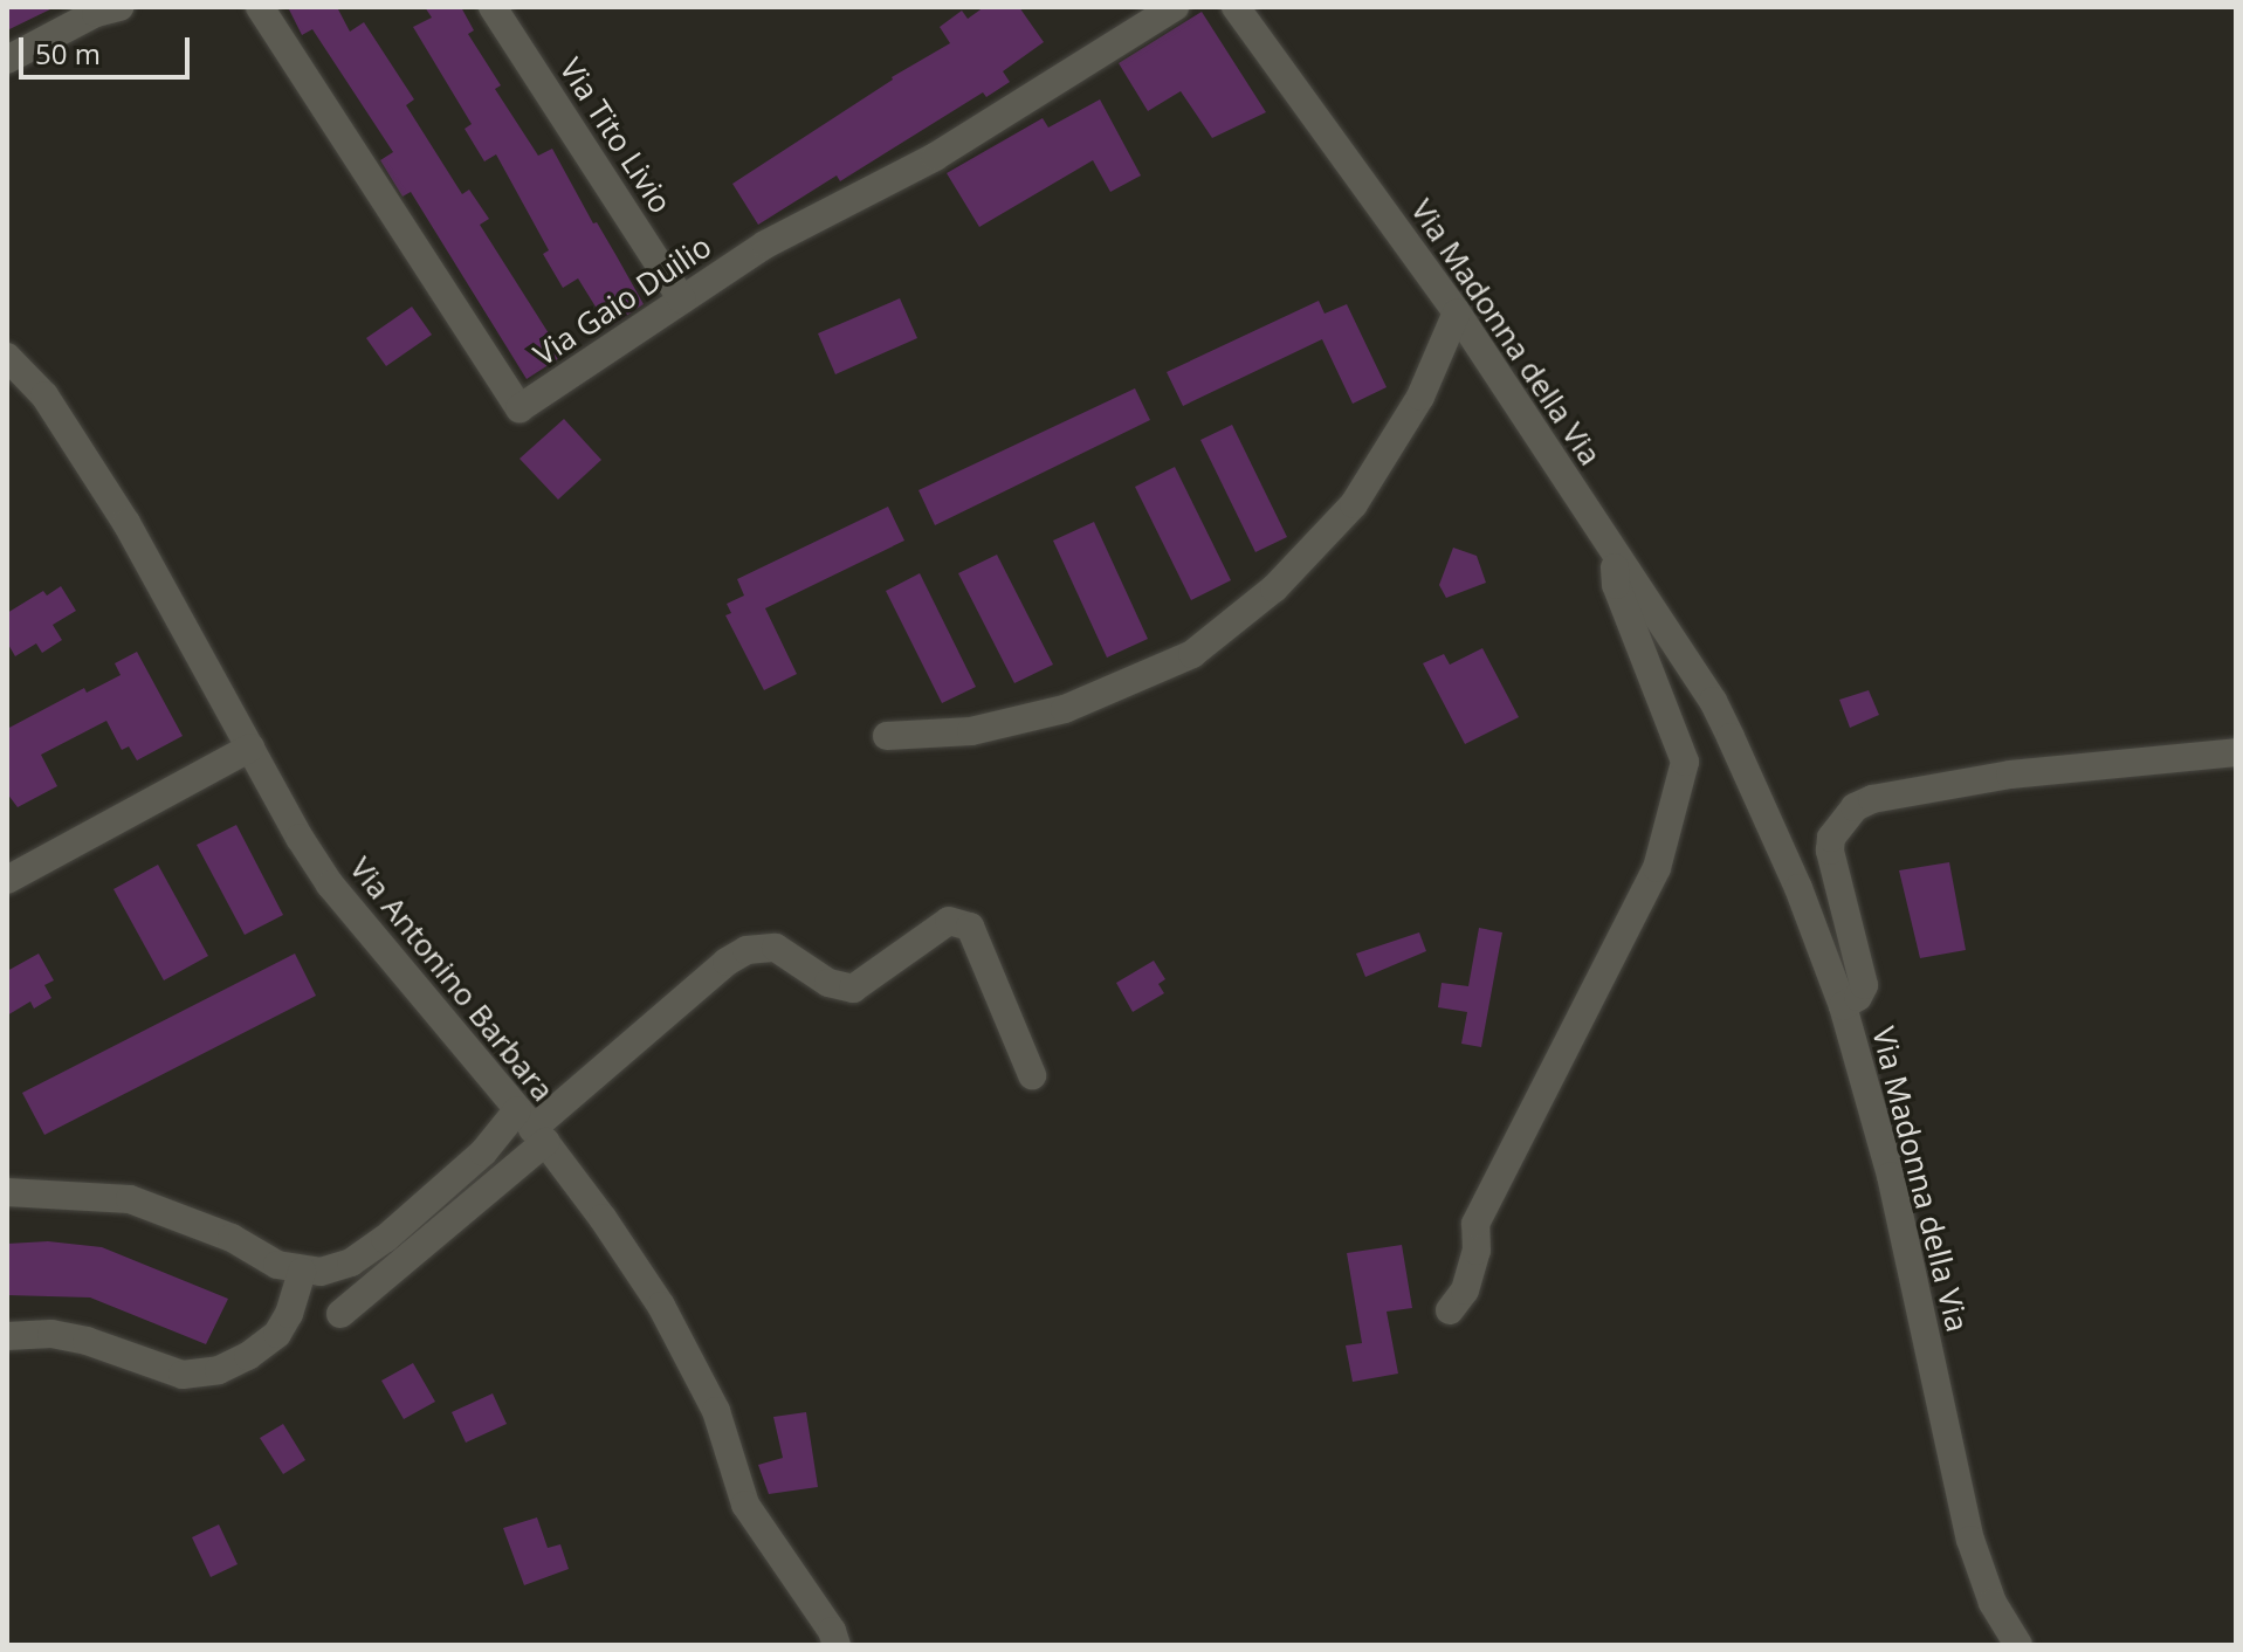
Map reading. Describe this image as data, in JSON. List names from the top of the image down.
{
  "streets": {
    "street": [
      "Via Tito Livio",
      "Via Gaio Duilio",
      "Via Madonna della Via",
      "Via Antonino Barbara"
    ]
  },
  "crossings": [
    ["Via Tito Livio", "Via Gaio Duilio"]
  ],
  "scale_bar": "50 m"
}
